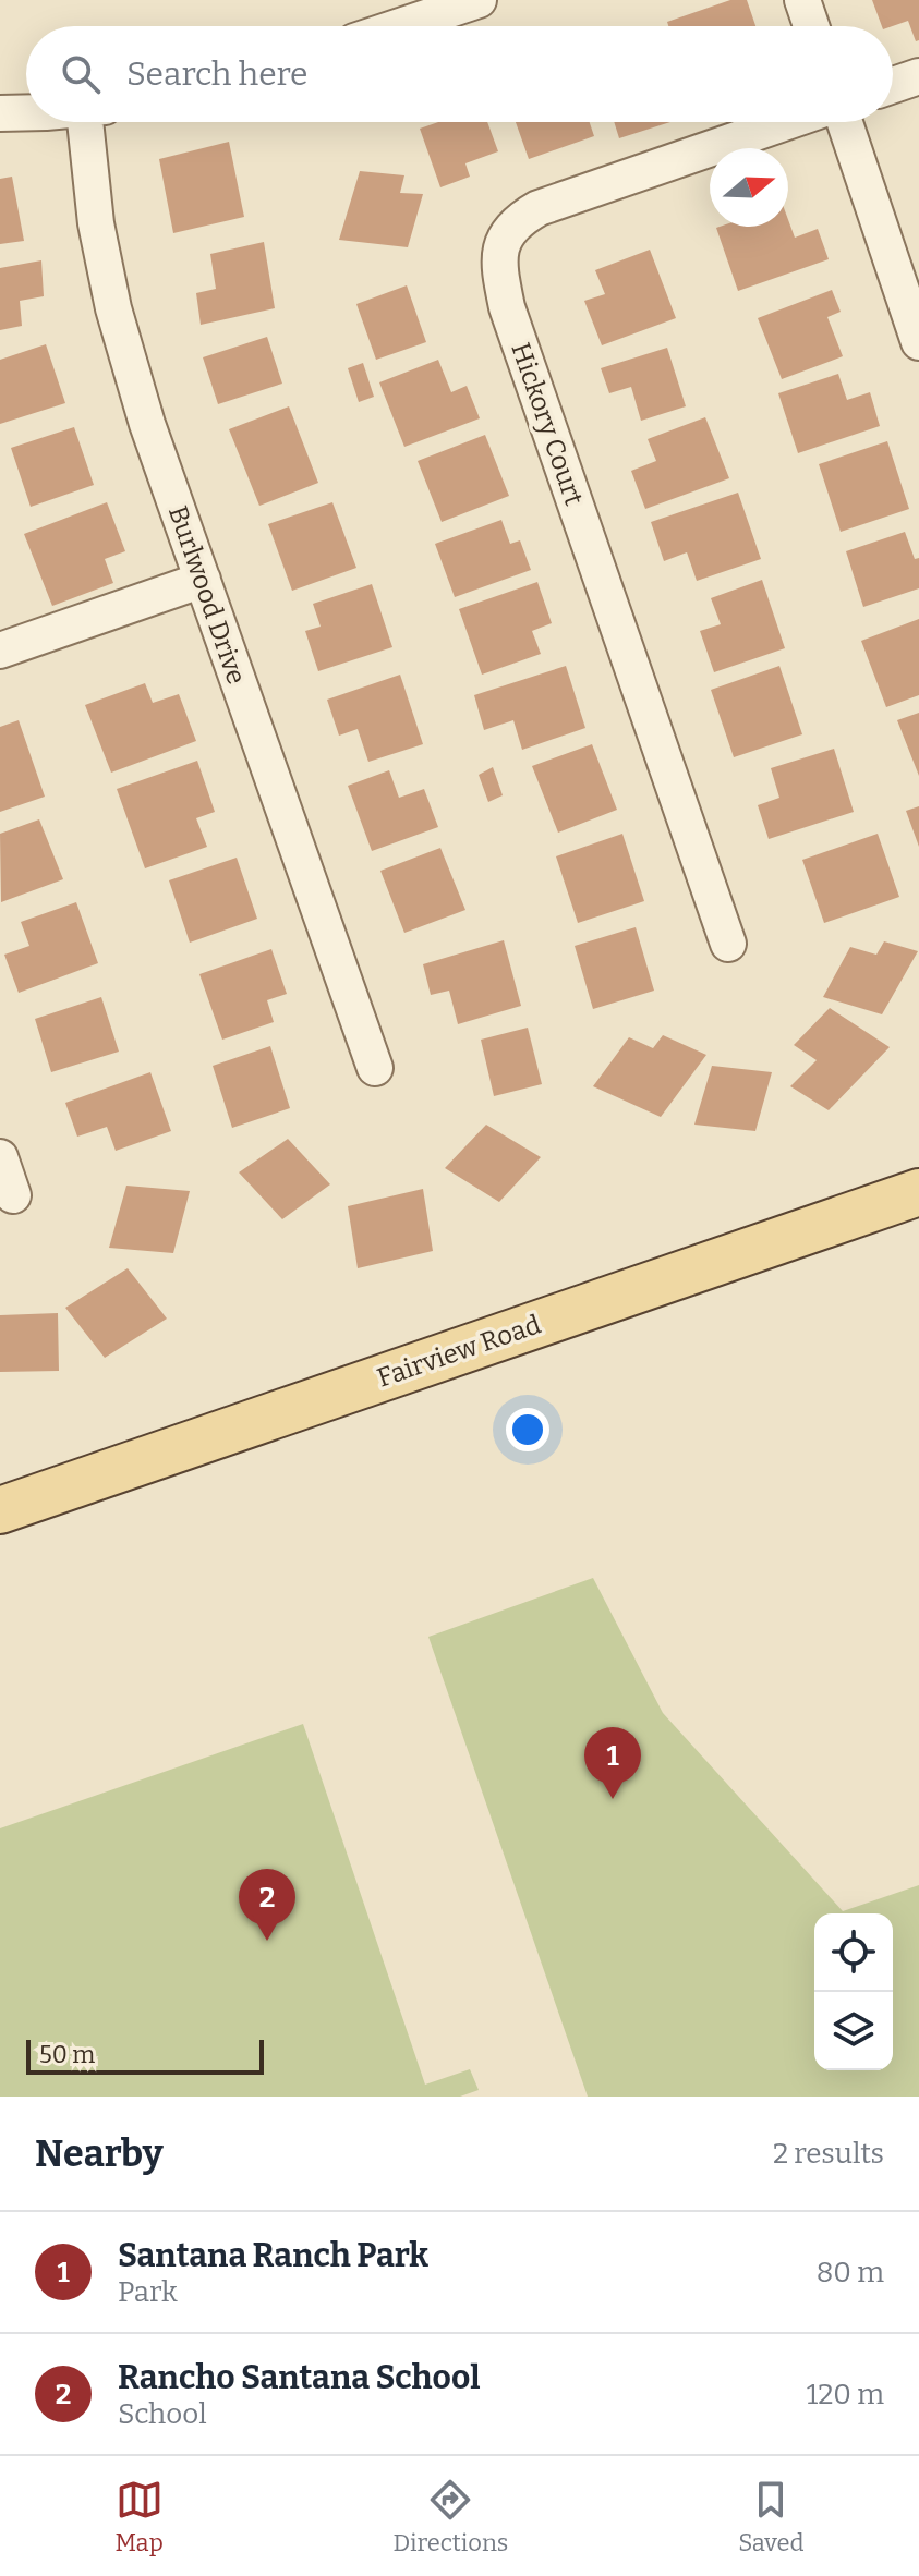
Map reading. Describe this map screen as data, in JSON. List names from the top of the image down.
{
  "streets": {
    "main road": ["Fairview Road"],
    "street": ["Hickory Court", "Burlwood Drive"]
  },
  "scale_bar": "50 m",
  "north": "right",
  "page": {
    "search": "Search here",
    "pins": ["1", "2"],
    "scale": "50 m",
    "heading": ["Nearby", "2 results"],
    "list": [
      {
        "mark": "1",
        "name": "Santana Ranch Park",
        "note": "Park",
        "value": "80 m"
      },
      {
        "mark": "2",
        "name": "Rancho Santana School",
        "note": "School",
        "value": "120 m"
      }
    ],
    "nav": ["Map", "Directions", "Saved"]
  }
}
